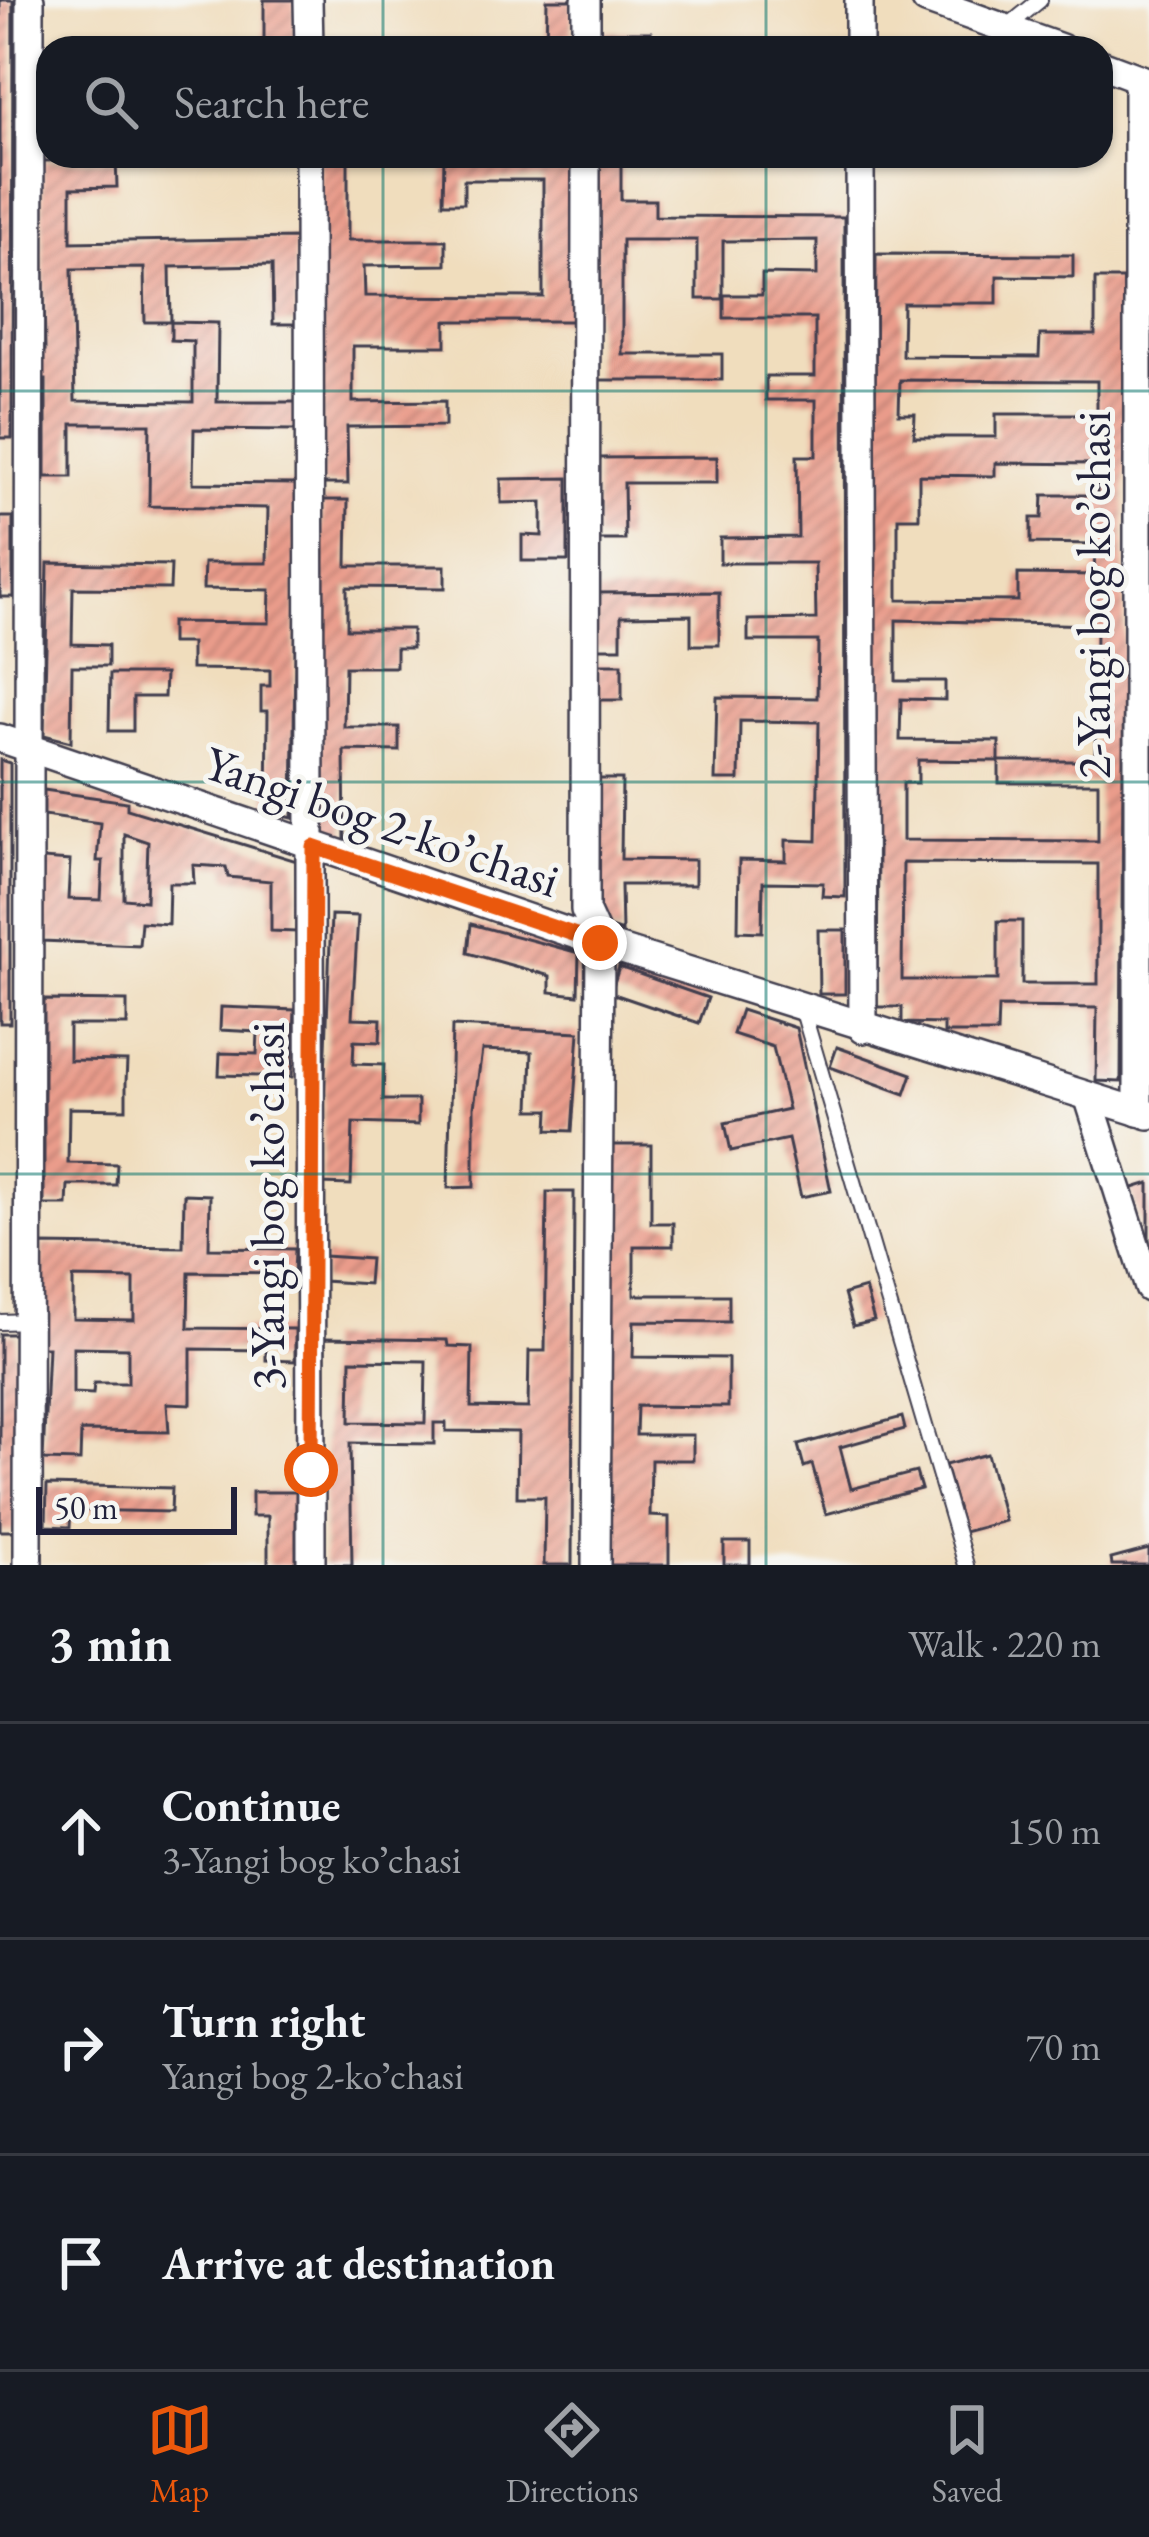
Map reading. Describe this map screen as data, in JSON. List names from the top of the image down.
{
  "streets": {
    "street": ["2-Yangi bog koʼchasi", "Yangi bog 2-koʼchasi", "3-Yangi bog koʼchasi"]
  },
  "crossings": [
    ["2-Yangi bog koʼchasi", "Yangi bog 2-koʼchasi"],
    ["Yangi bog 2-koʼchasi", "3-Yangi bog koʼchasi"]
  ],
  "scale_bar": "50 m",
  "page": {
    "search": "Search here",
    "scale": "50 m",
    "heading": ["3 min", "Walk · 220 m"],
    "list": [
      ["Continue", "3-Yangi bog koʼchasi", "150 m"],
      ["Turn right", "Yangi bog 2-koʼchasi", "70 m"],
      "Arrive at destination"
    ],
    "nav": ["Map", "Directions", "Saved"]
  }
}
